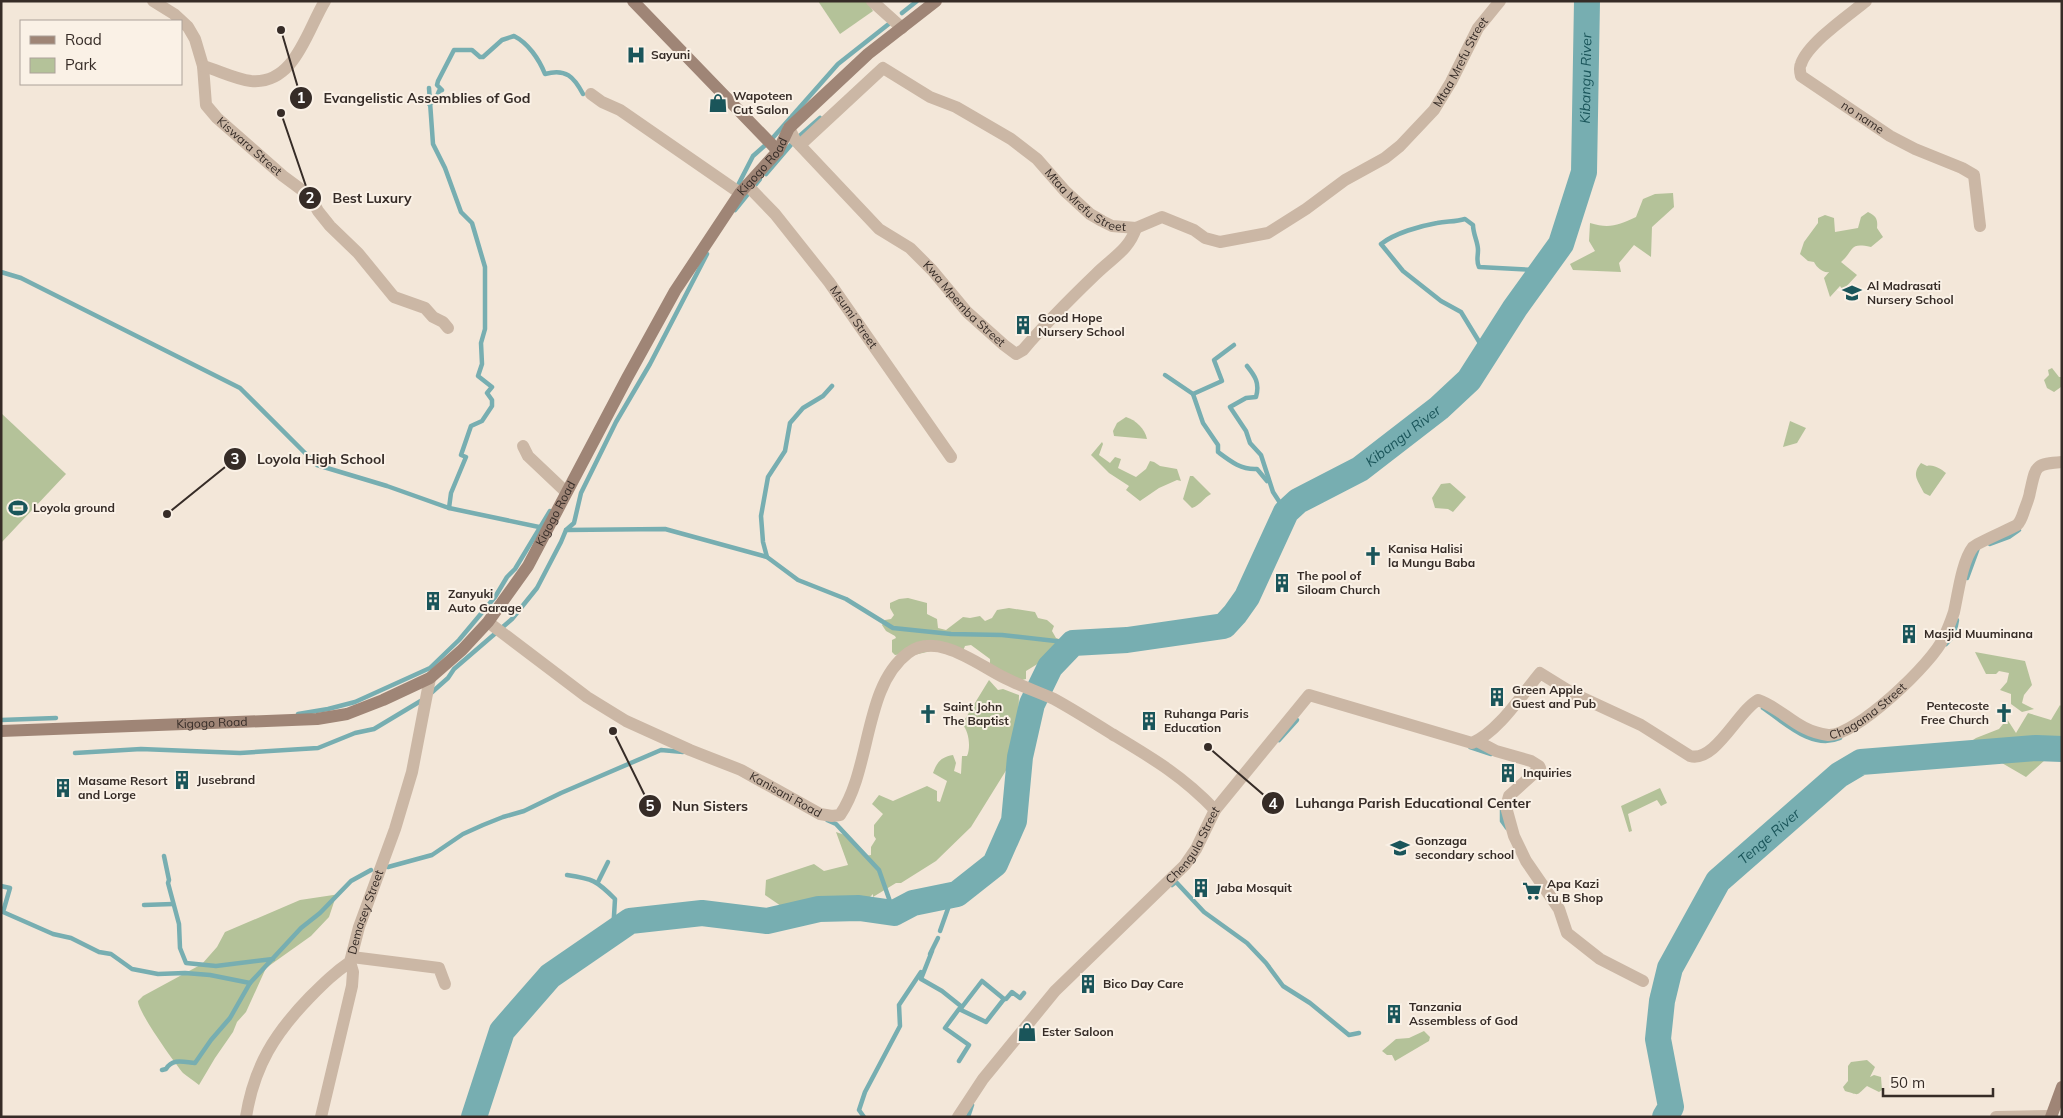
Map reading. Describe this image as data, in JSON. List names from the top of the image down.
{
  "streets": {
    "main road": ["Kigogo Road"],
    "street": [
      "Mtaa Mrefu Street",
      "no name",
      "Kiswara Street",
      "Kwa Mpemba Street",
      "Msumi Street",
      "Chagama Street",
      "Kanisani Road",
      "Chengula Street",
      "Demasey Street"
    ]
  },
  "crossings": [
    ["Mtaa Mrefu Street", "Kigogo Road"],
    ["Mtaa Mrefu Street", "Kwa Mpemba Street"],
    ["Kigogo Road", "Kwa Mpemba Street"],
    ["Kigogo Road", "Msumi Street"],
    ["Kigogo Road", "Kanisani Road"],
    ["Kigogo Road", "Demasey Street"],
    ["Chagama Street", "Chengula Street"],
    ["Kanisani Road", "Chengula Street"]
  ],
  "water": ["Kibangu River", "Tenge River"],
  "places": {
    "other": [
      "Evangelistic Assemblies of God",
      "Best Luxury",
      "Loyola High School",
      "Nun Sisters",
      "Luhanga Parish Educational Center"
    ],
    "hospital": ["Sayuni"],
    "shop": ["Wapoteen Cut Salon", "Ester Saloon"],
    "school or university": ["Al Madrasati Nursery School", "Gonzaga secondary school"],
    "building": [
      "Good Hope Nursery School",
      "The pool of Siloam Church",
      "Zanyuki Auto Garage",
      "Masjid Muuminana",
      "Green Apple Guest and Pub",
      "Ruhanga Paris Education",
      "Inquiries",
      "Jusebrand",
      "Masame Resort and Lorge",
      "Jaba Mosquit",
      "Bico Day Care",
      "Tanzania Assembless of God"
    ],
    "sports": ["Loyola ground"],
    "church": ["Kanisa Halisi la Mungu Baba", "Pentecoste Free Church", "Saint John The Baptist"],
    "supermarket": ["Apa Kazi tu B Shop"]
  },
  "legend": ["Road", "Park"],
  "scale_bar": "50 m"
}
